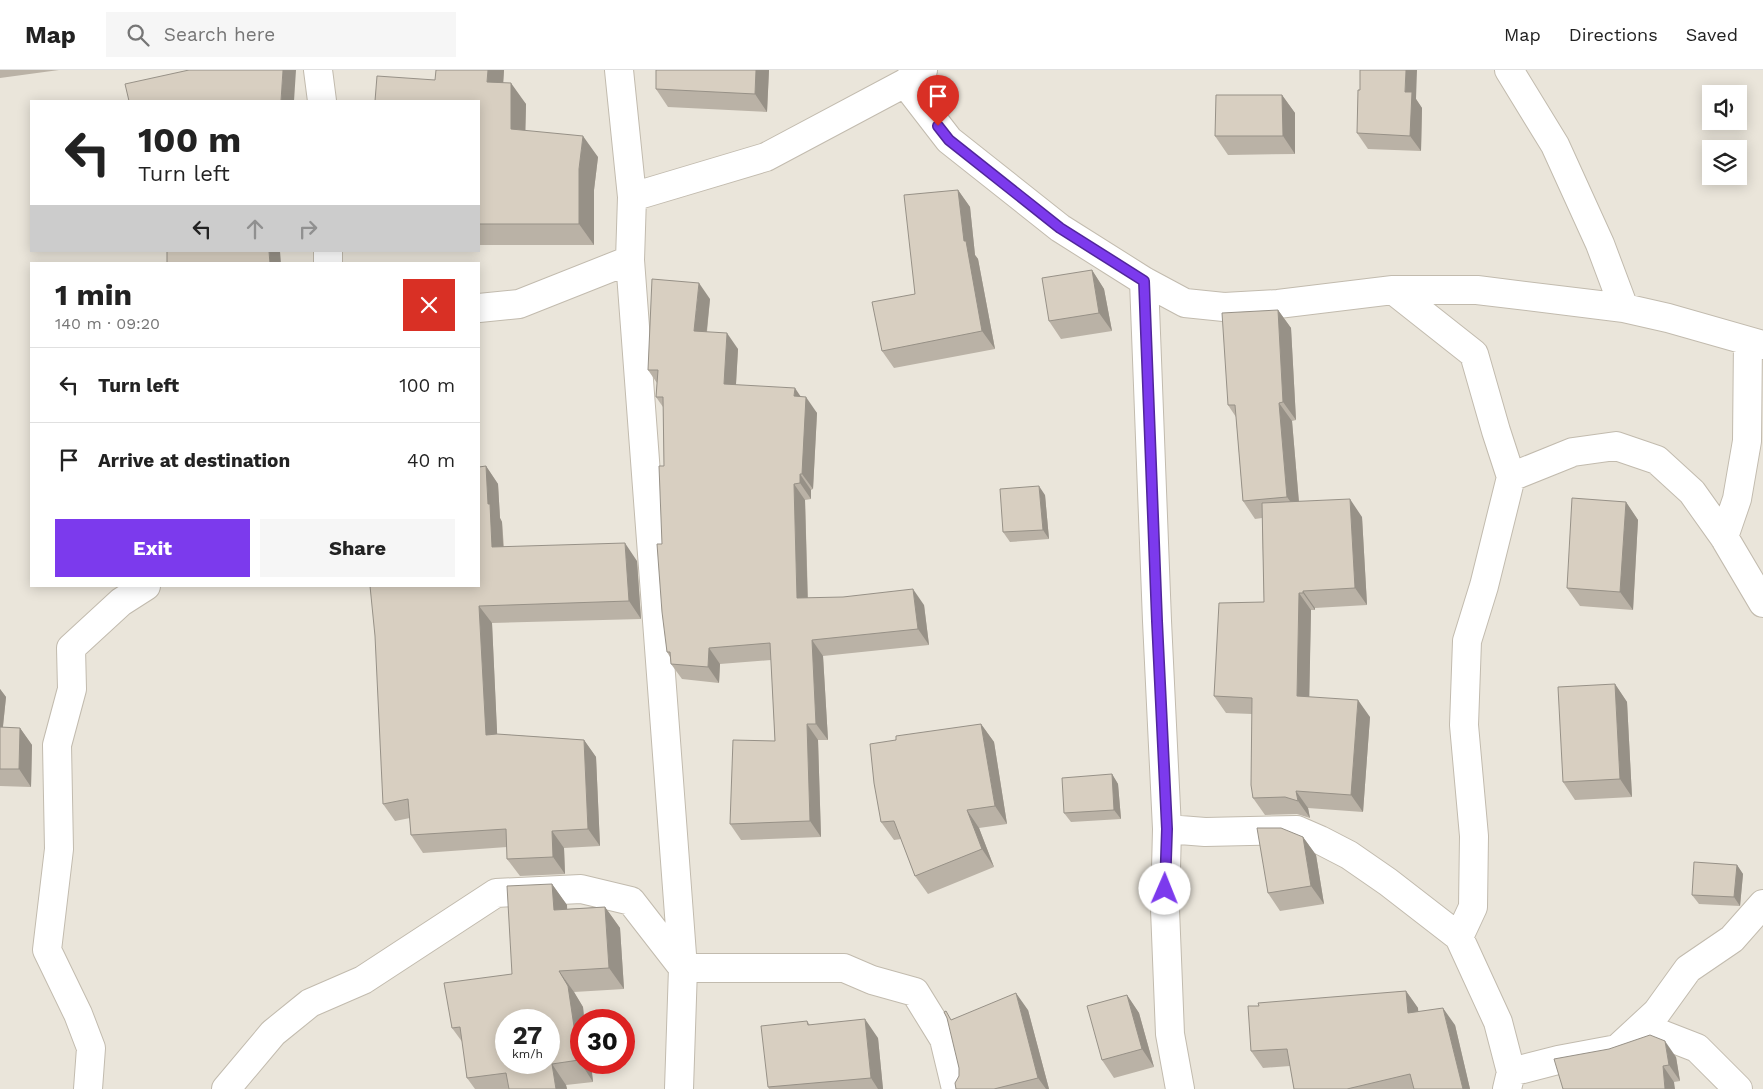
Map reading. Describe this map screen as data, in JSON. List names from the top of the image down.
{
  "page": {
    "header": "Map",
    "search": "Search here",
    "nav": ["Map", "Directions", "Saved"],
    "turn": ["100 m", "Turn left"],
    "heading": ["1 min", "140 m · 09:20"],
    "list": [
      {
        "name": "Turn left",
        "value": "100 m"
      },
      {
        "name": "Arrive at destination",
        "value": "40 m"
      }
    ],
    "buttons": ["Exit", "Share"],
    "speed": "27 km/h",
    "limit": "30"
  }
}
